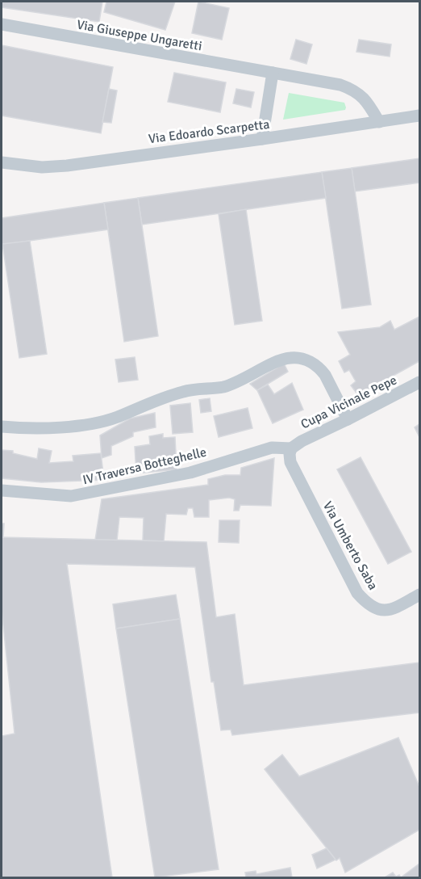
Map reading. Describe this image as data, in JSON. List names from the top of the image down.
{
  "streets": {
    "street": [
      "Via Giuseppe Ungaretti",
      "Via Edoardo Scarpetta",
      "Cupa Vicinale Pepe",
      "IV Traversa Botteghelle",
      "Via Umberto Saba"
    ]
  },
  "crossings": [
    ["Via Giuseppe Ungaretti", "Via Edoardo Scarpetta"],
    ["Cupa Vicinale Pepe", "IV Traversa Botteghelle"],
    ["Cupa Vicinale Pepe", "Via Umberto Saba"],
    ["IV Traversa Botteghelle", "Via Umberto Saba"]
  ]
}
